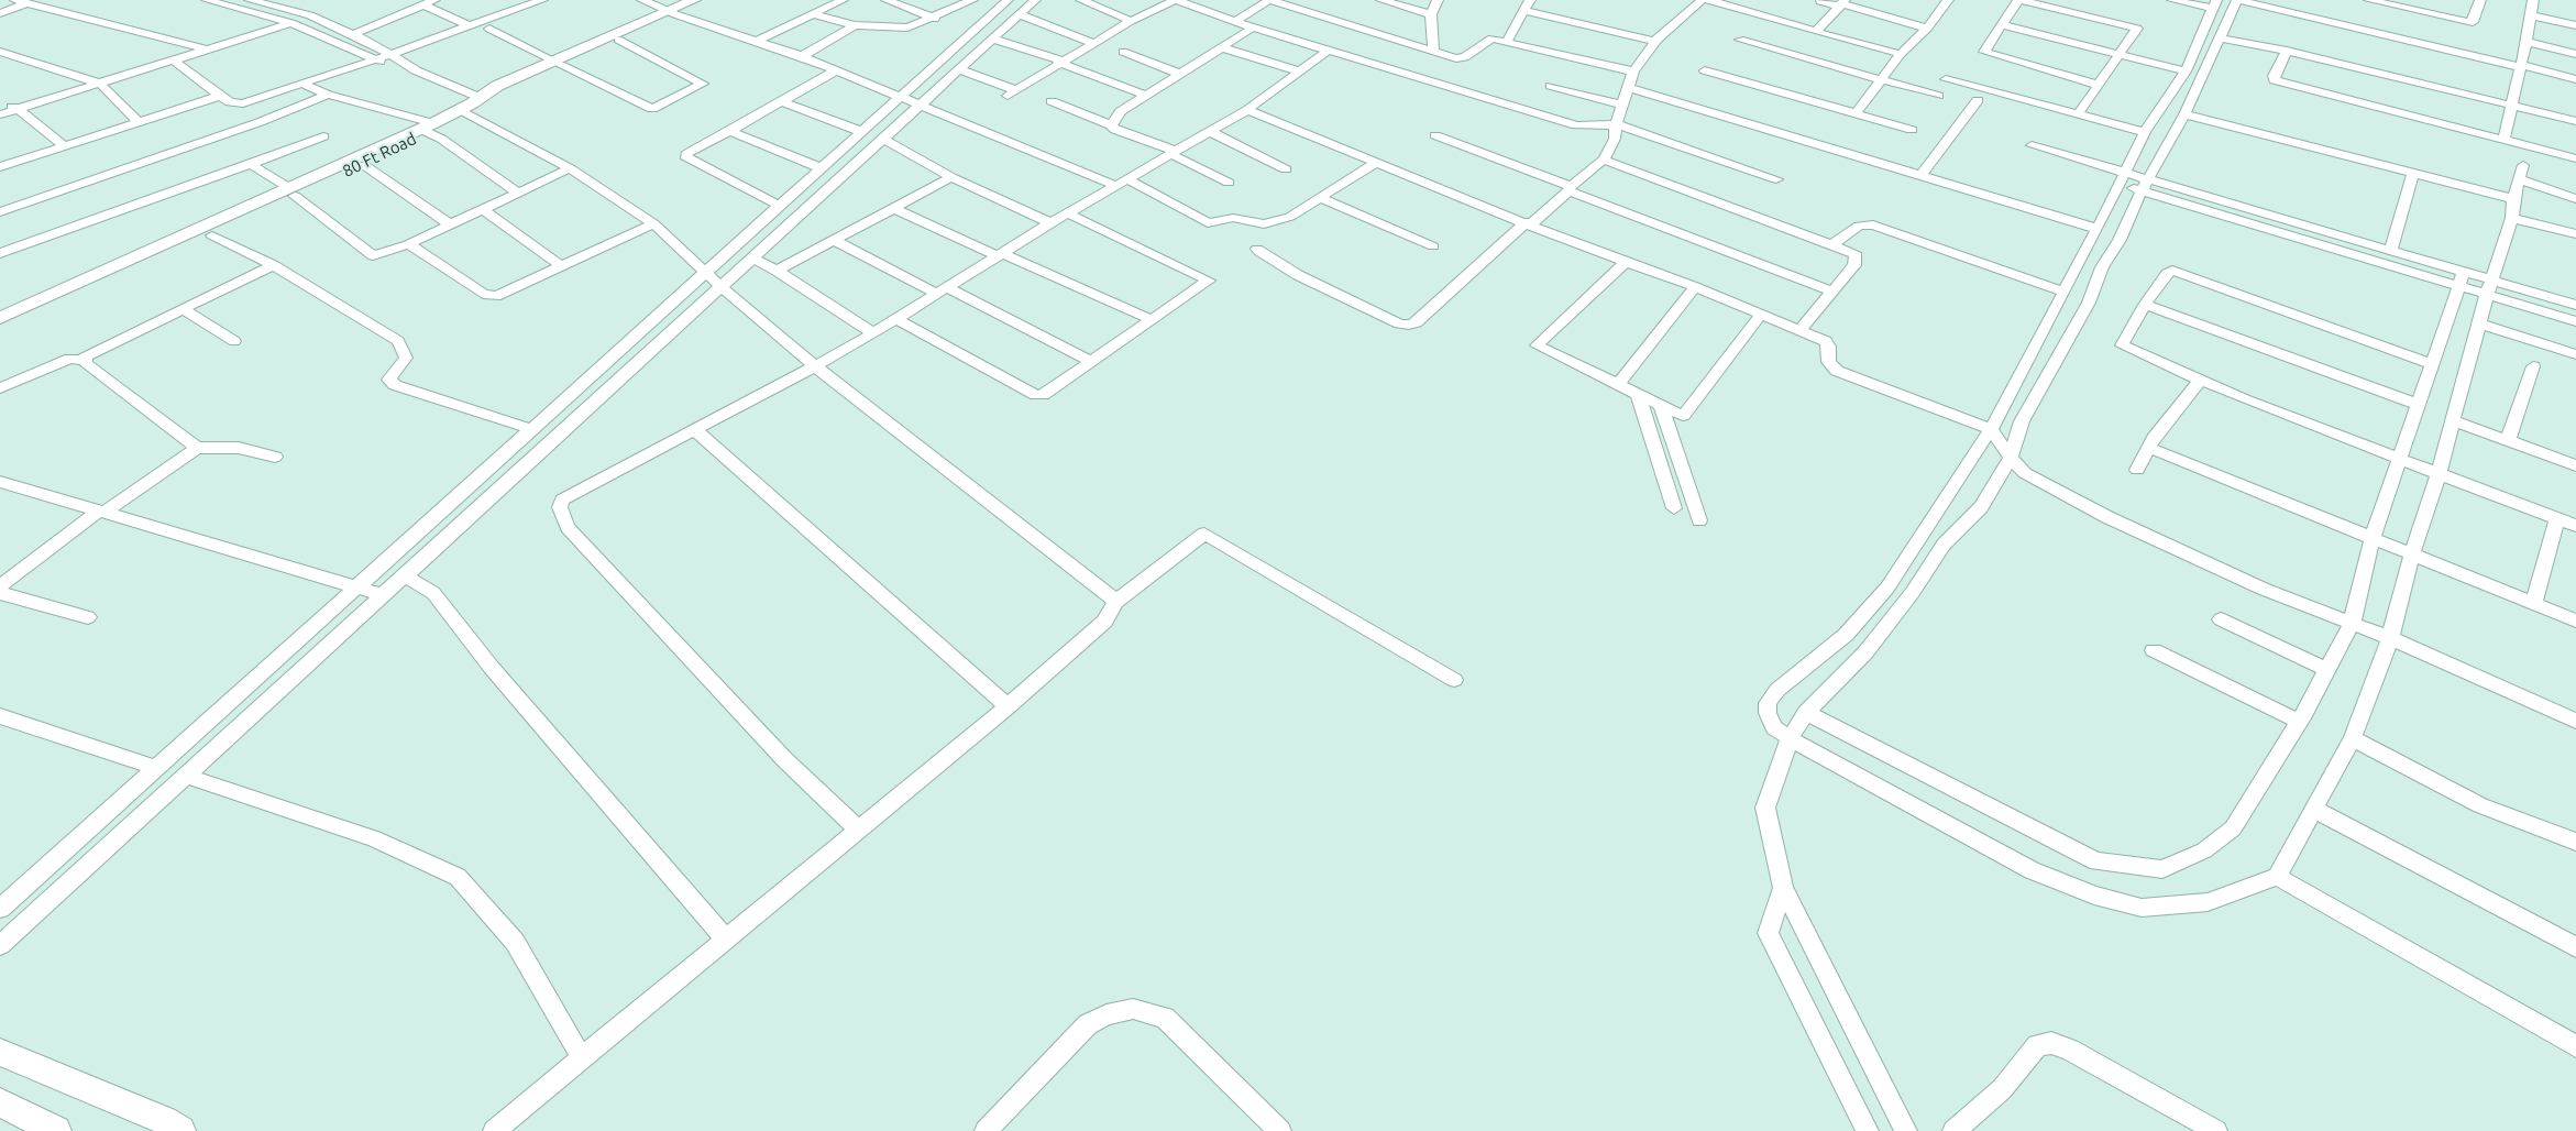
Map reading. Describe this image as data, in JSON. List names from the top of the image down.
{
  "streets": {
    "main road": ["80 Ft Road"]
  }
}
